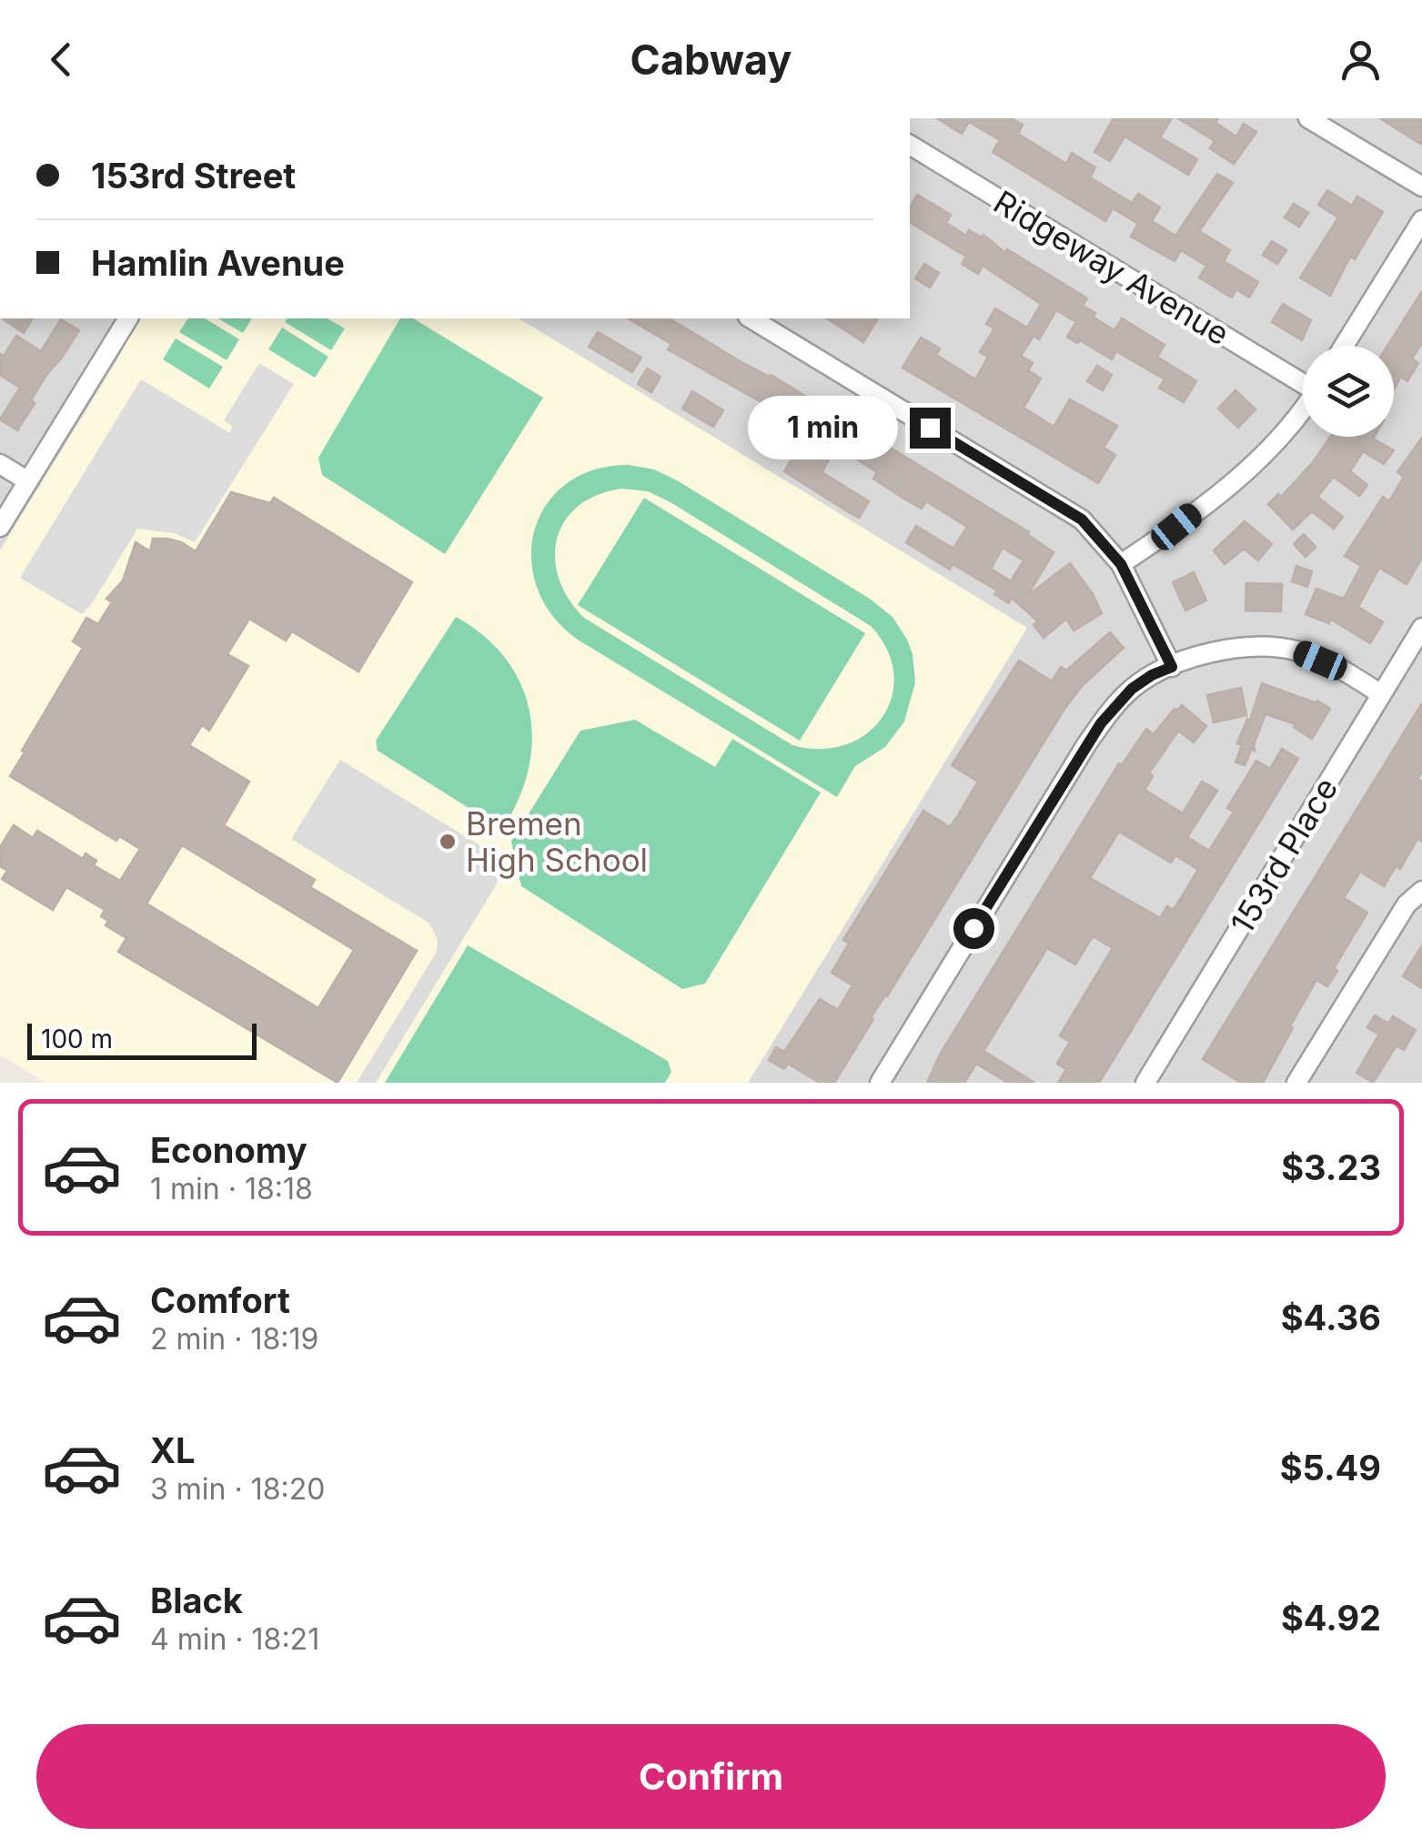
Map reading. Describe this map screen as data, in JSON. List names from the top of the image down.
{
  "streets": {
    "street": ["Ridgeway Avenue", "153rd Place"]
  },
  "places": ["Bremen High School"],
  "scale_bar": "100 m",
  "page": {
    "header": "Cabway",
    "banner": ["153rd Street", "Hamlin Avenue"],
    "bubble": "1 min",
    "scale": "100 m",
    "list": [
      {
        "name": "Economy",
        "note": "1 min · 18:18",
        "value": "$3.23"
      },
      {
        "name": "Comfort",
        "note": "2 min · 18:19",
        "value": "$4.36"
      },
      {
        "name": "XL",
        "note": "3 min · 18:20",
        "value": "$5.49"
      },
      {
        "name": "Black",
        "note": "4 min · 18:21",
        "value": "$4.92"
      }
    ],
    "buttons": "Confirm"
  }
}
